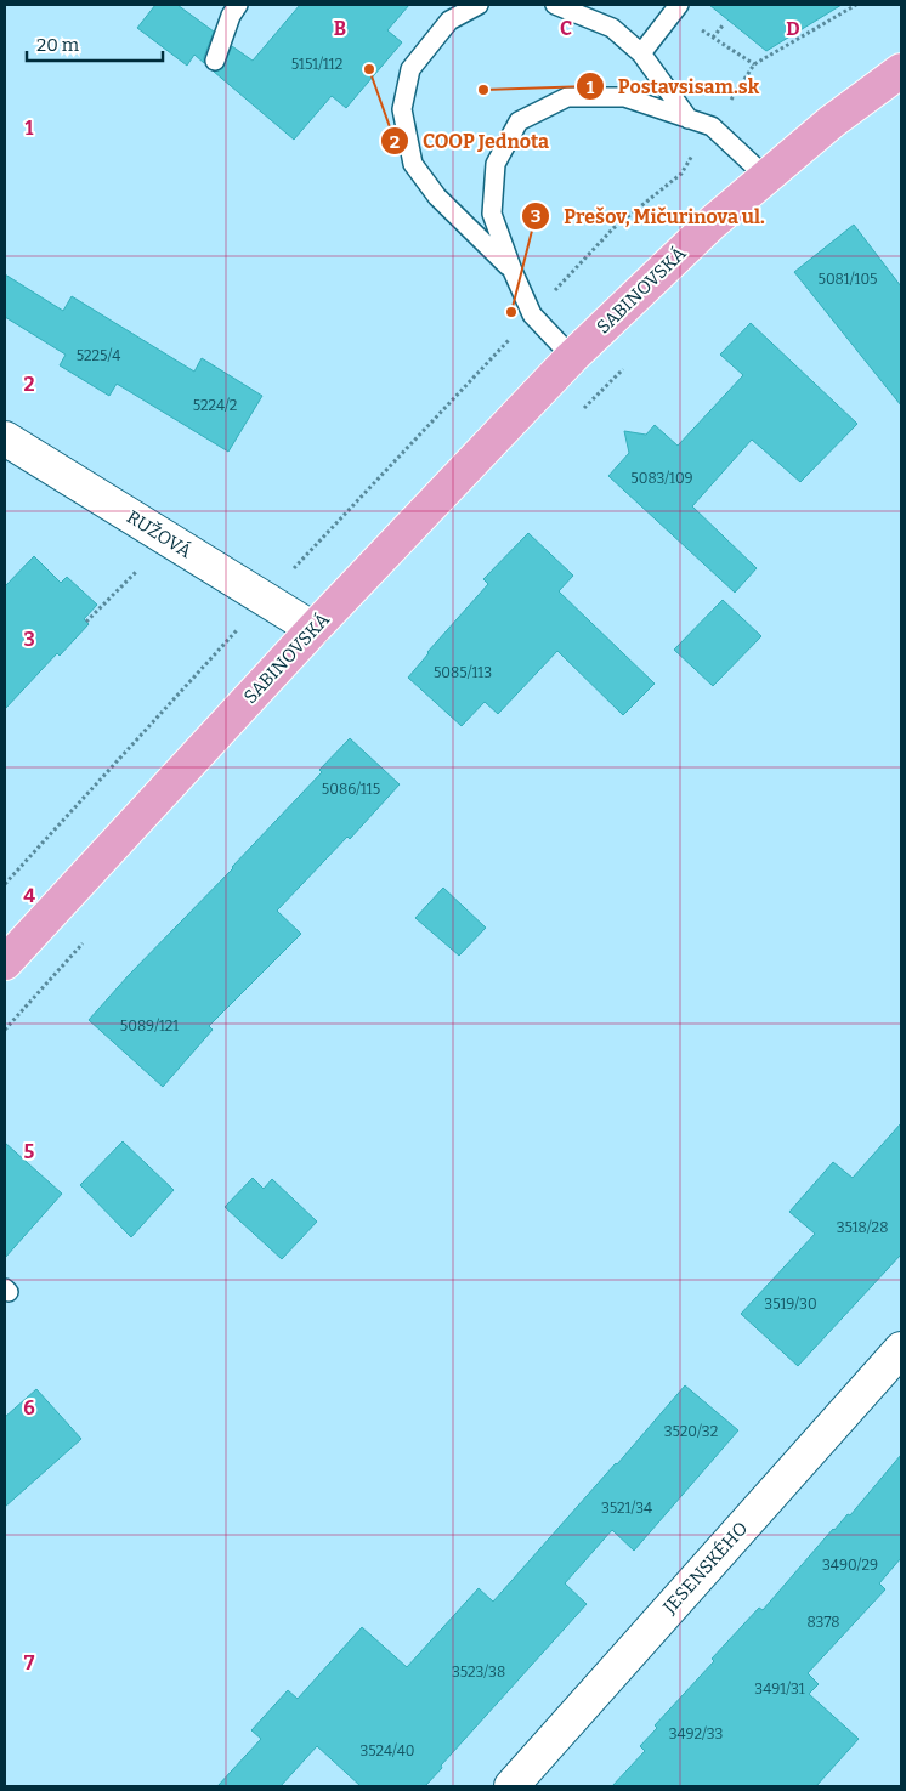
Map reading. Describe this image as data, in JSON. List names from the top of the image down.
{
  "streets": {
    "main road": ["SABINOVSKÁ"],
    "street": ["RUŽOVÁ", "JESENSKÉHO"]
  },
  "crossings": [
    ["SABINOVSKÁ", "RUŽOVÁ"]
  ],
  "places": ["COOP Jednota", "Postavsisam.sk", "Prešov, Mičurinova ul."],
  "house_numbers": [
    "5151/112",
    "5081/105",
    "5225/4",
    "5224/2",
    "5083/109",
    "5085/113",
    "5086/115",
    "5089/121",
    "3518/28",
    "3519/30",
    "3520/32",
    "3521/34",
    "3490/29",
    "8378",
    "3523/38",
    "3491/31",
    "3492/33",
    "3524/40"
  ],
  "scale_bar": "20 m",
  "grid": {
    "columns": ["B", "C", "D"],
    "rows": [
      "1",
      "2",
      "3",
      "4",
      "5",
      "6",
      "7"
    ]
  }
}
